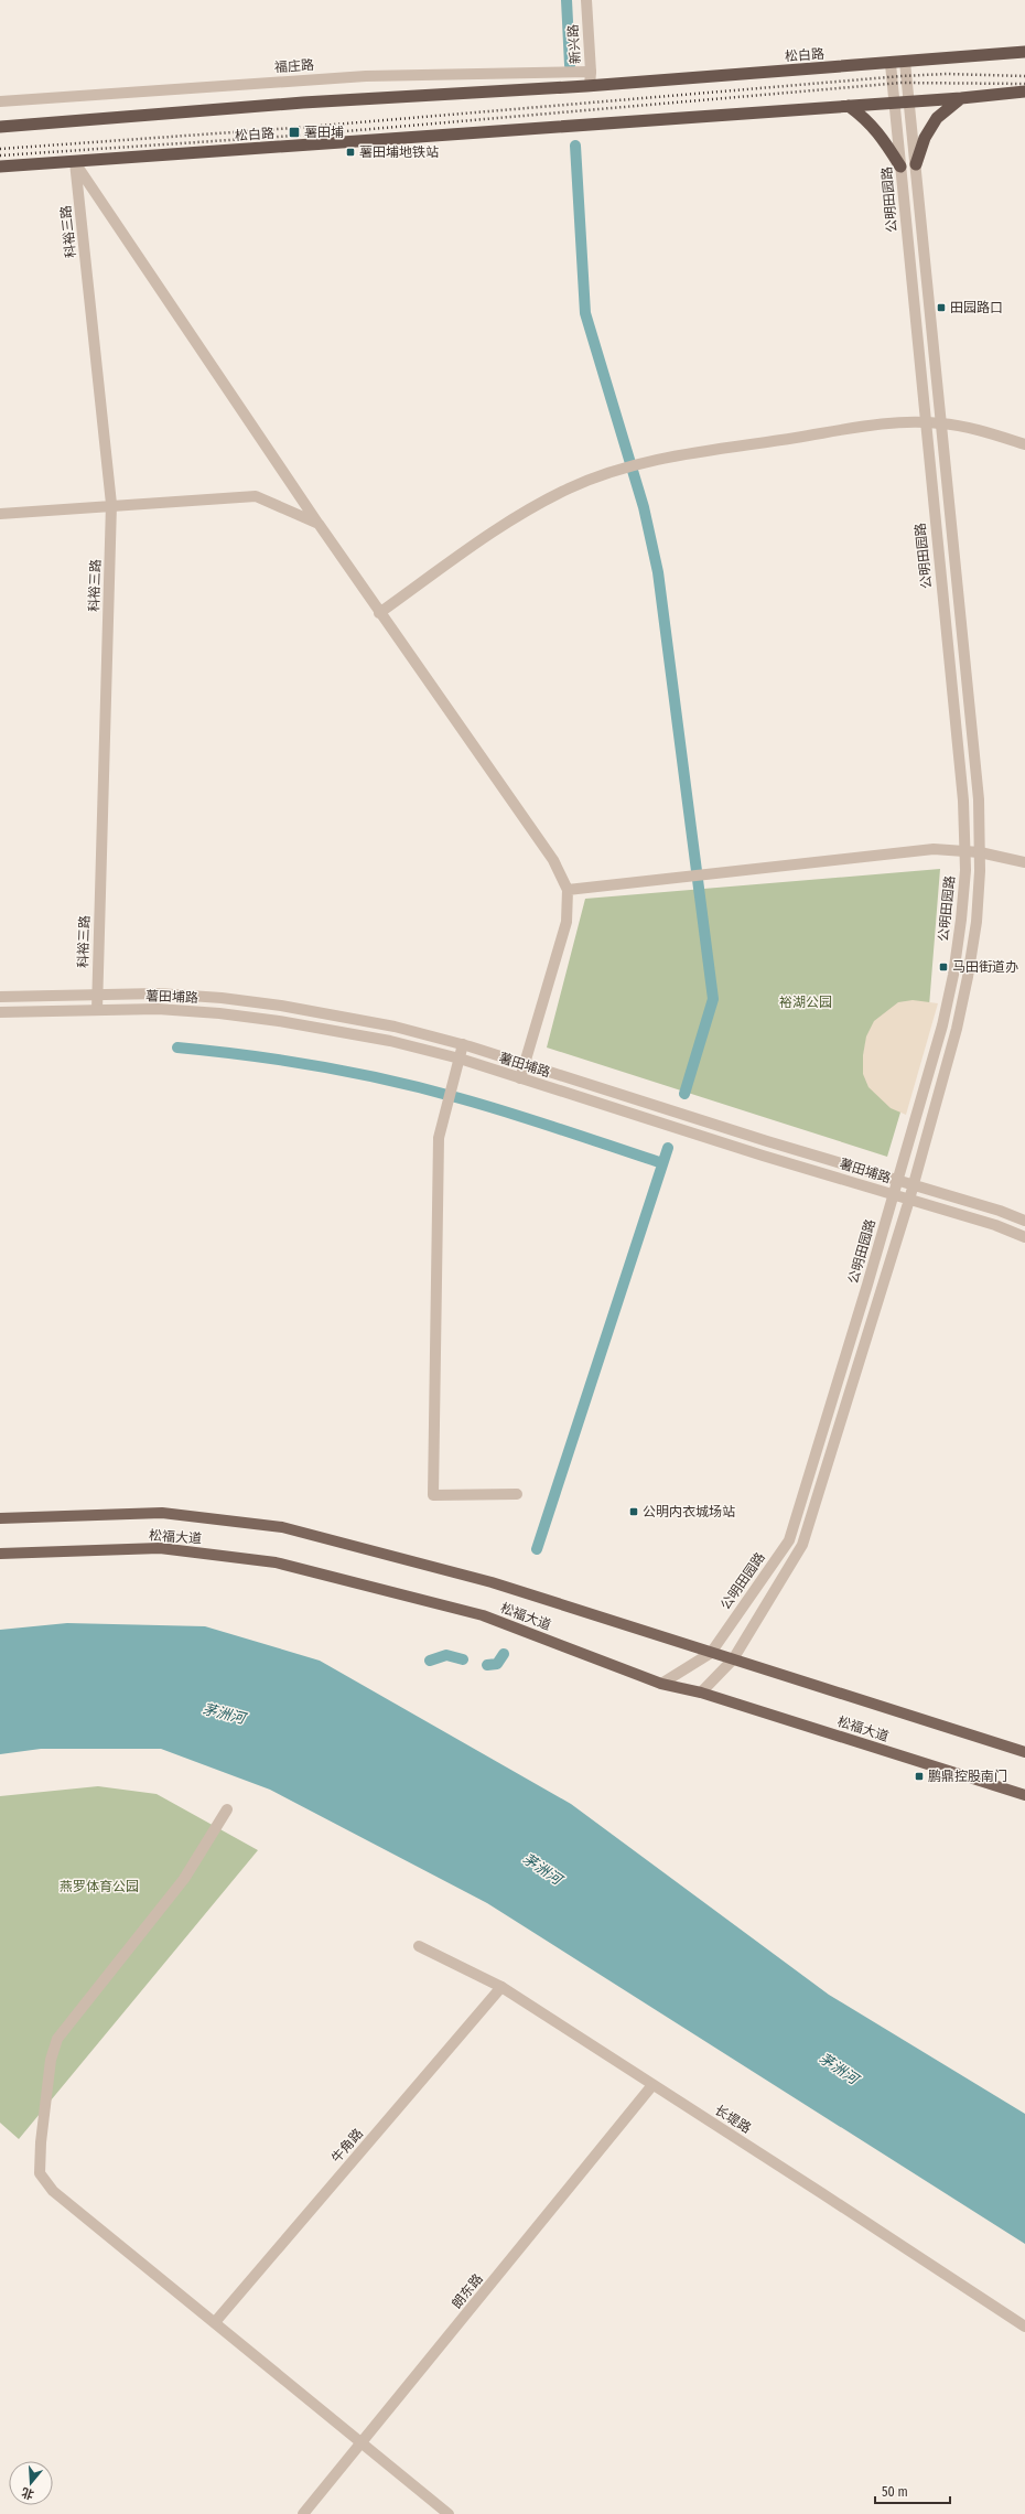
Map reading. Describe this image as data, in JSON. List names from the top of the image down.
{
  "streets": {
    "highway": ["松白路"],
    "main road": ["松福大道"],
    "street": [
      "新兴路",
      "福庄路",
      "公明田园路",
      "科裕三路",
      "薯田埔路",
      "长堤路",
      "牛角路",
      "朗东路"
    ]
  },
  "crossings": [
    ["新兴路", "松白路"],
    ["新兴路", "福庄路"],
    ["松白路", "公明田园路"],
    ["松白路", "科裕三路"],
    ["公明田园路", "薯田埔路"],
    ["公明田园路", "松福大道"],
    ["科裕三路", "薯田埔路"],
    ["长堤路", "牛角路"],
    ["长堤路", "朗东路"]
  ],
  "water": ["茅洲河"],
  "parks": ["裕湖公园", "燕罗体育公园"],
  "places": {
    "transit": [
      "薯田埔",
      "薯田埔地铁站",
      "田园路口",
      "马田街道办",
      "公明内衣城场站",
      "鹏鼎控股南门"
    ]
  },
  "scale_bar": "50 m",
  "north": "bottom"
}
